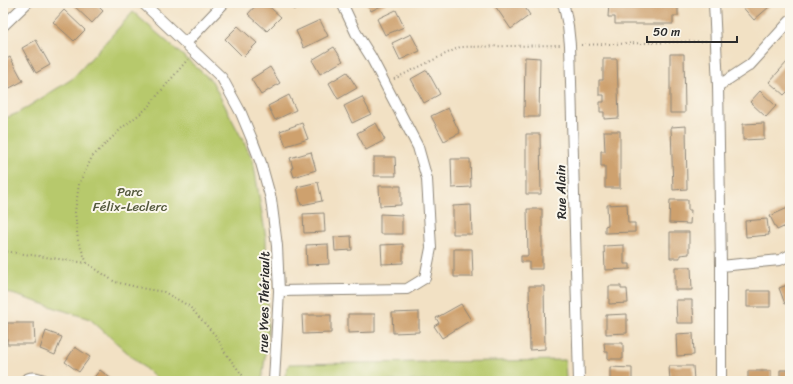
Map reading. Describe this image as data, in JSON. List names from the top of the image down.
{
  "streets": {
    "street": ["Rue Alain", "rue Yves Thériault"]
  },
  "parks": ["Parc Félix-Leclerc"],
  "scale_bar": "50 m"
}
